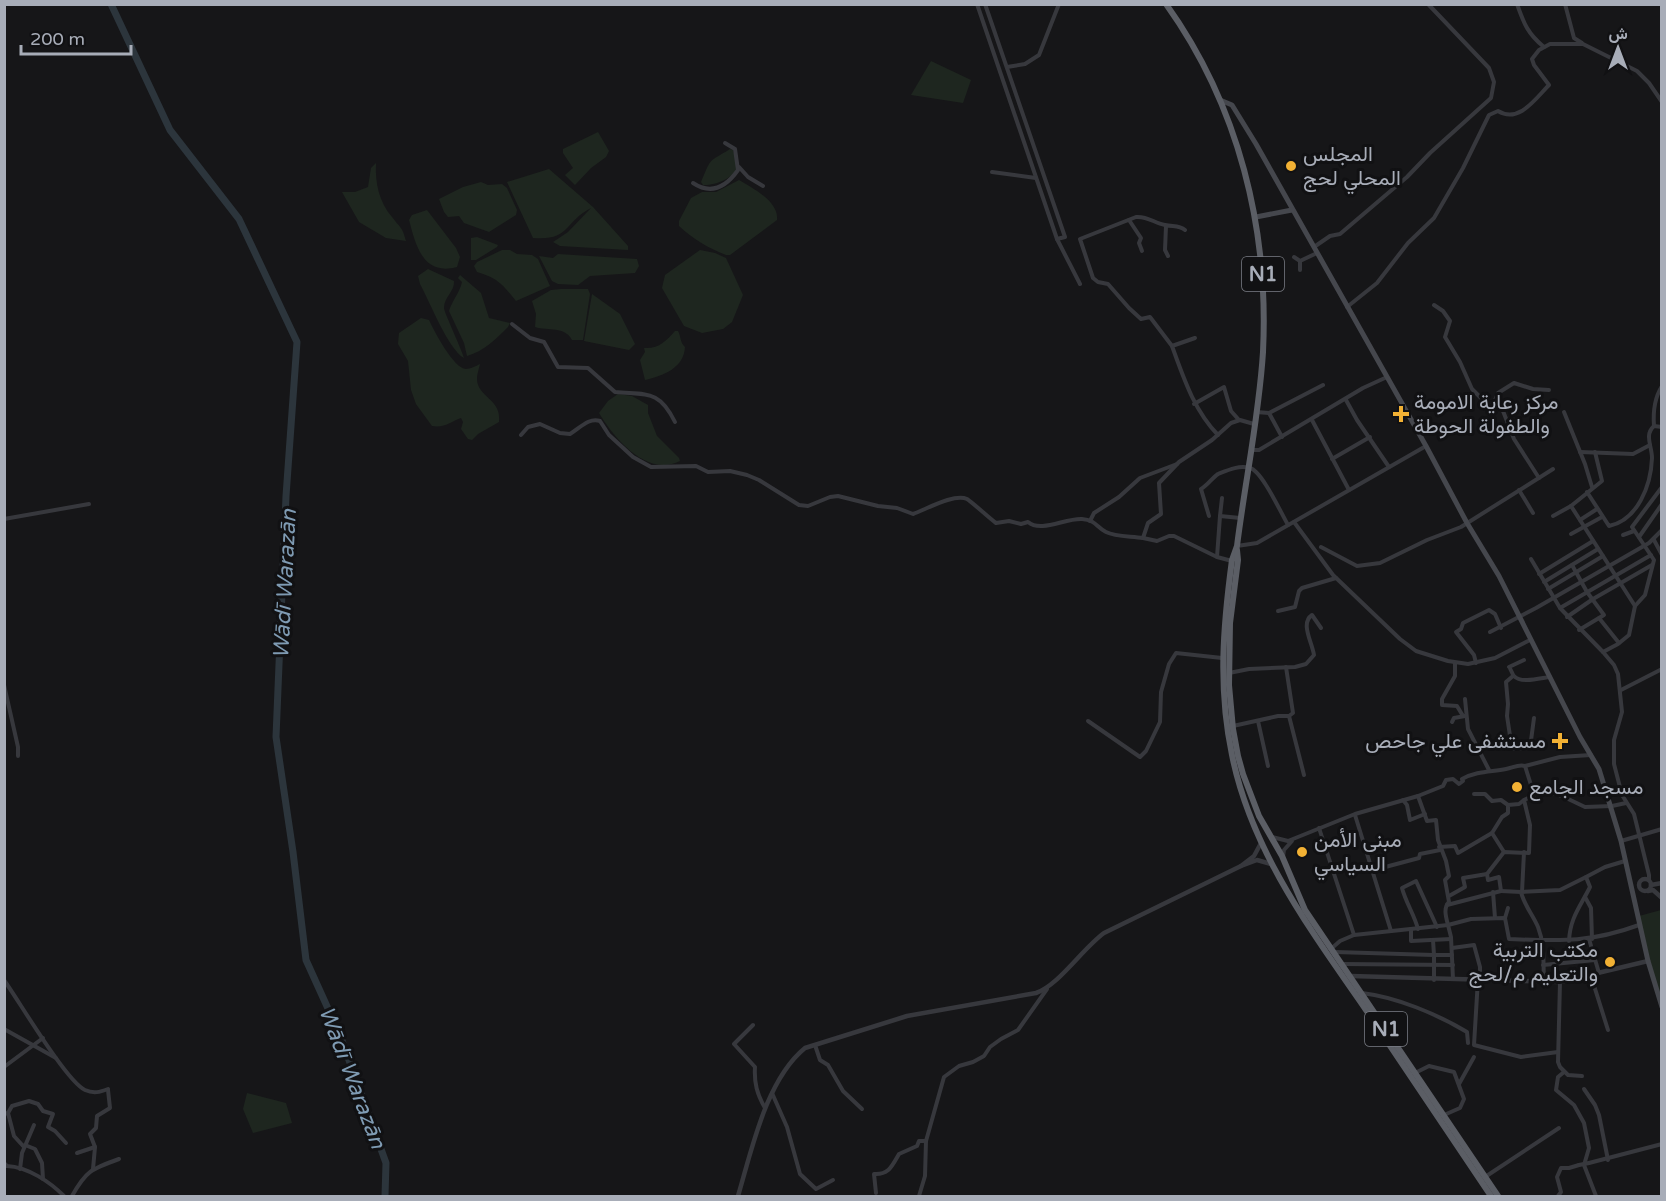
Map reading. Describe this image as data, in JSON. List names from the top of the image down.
{
  "streets": {
    "highway": ["N1"]
  },
  "water": ["Wādī Warazān"],
  "places": {
    "other": [
      "المجلس المحلي لحج",
      "مسجد الجامع",
      "مبنى الأمن السياسي",
      "مكتب التربية والتعليم م/لحج"
    ],
    "health": ["مركز رعاية الامومة والطفولة الحوطة", "مستشفى علي جاحص"]
  },
  "scale_bar": "200 m",
  "north": "top"
}
